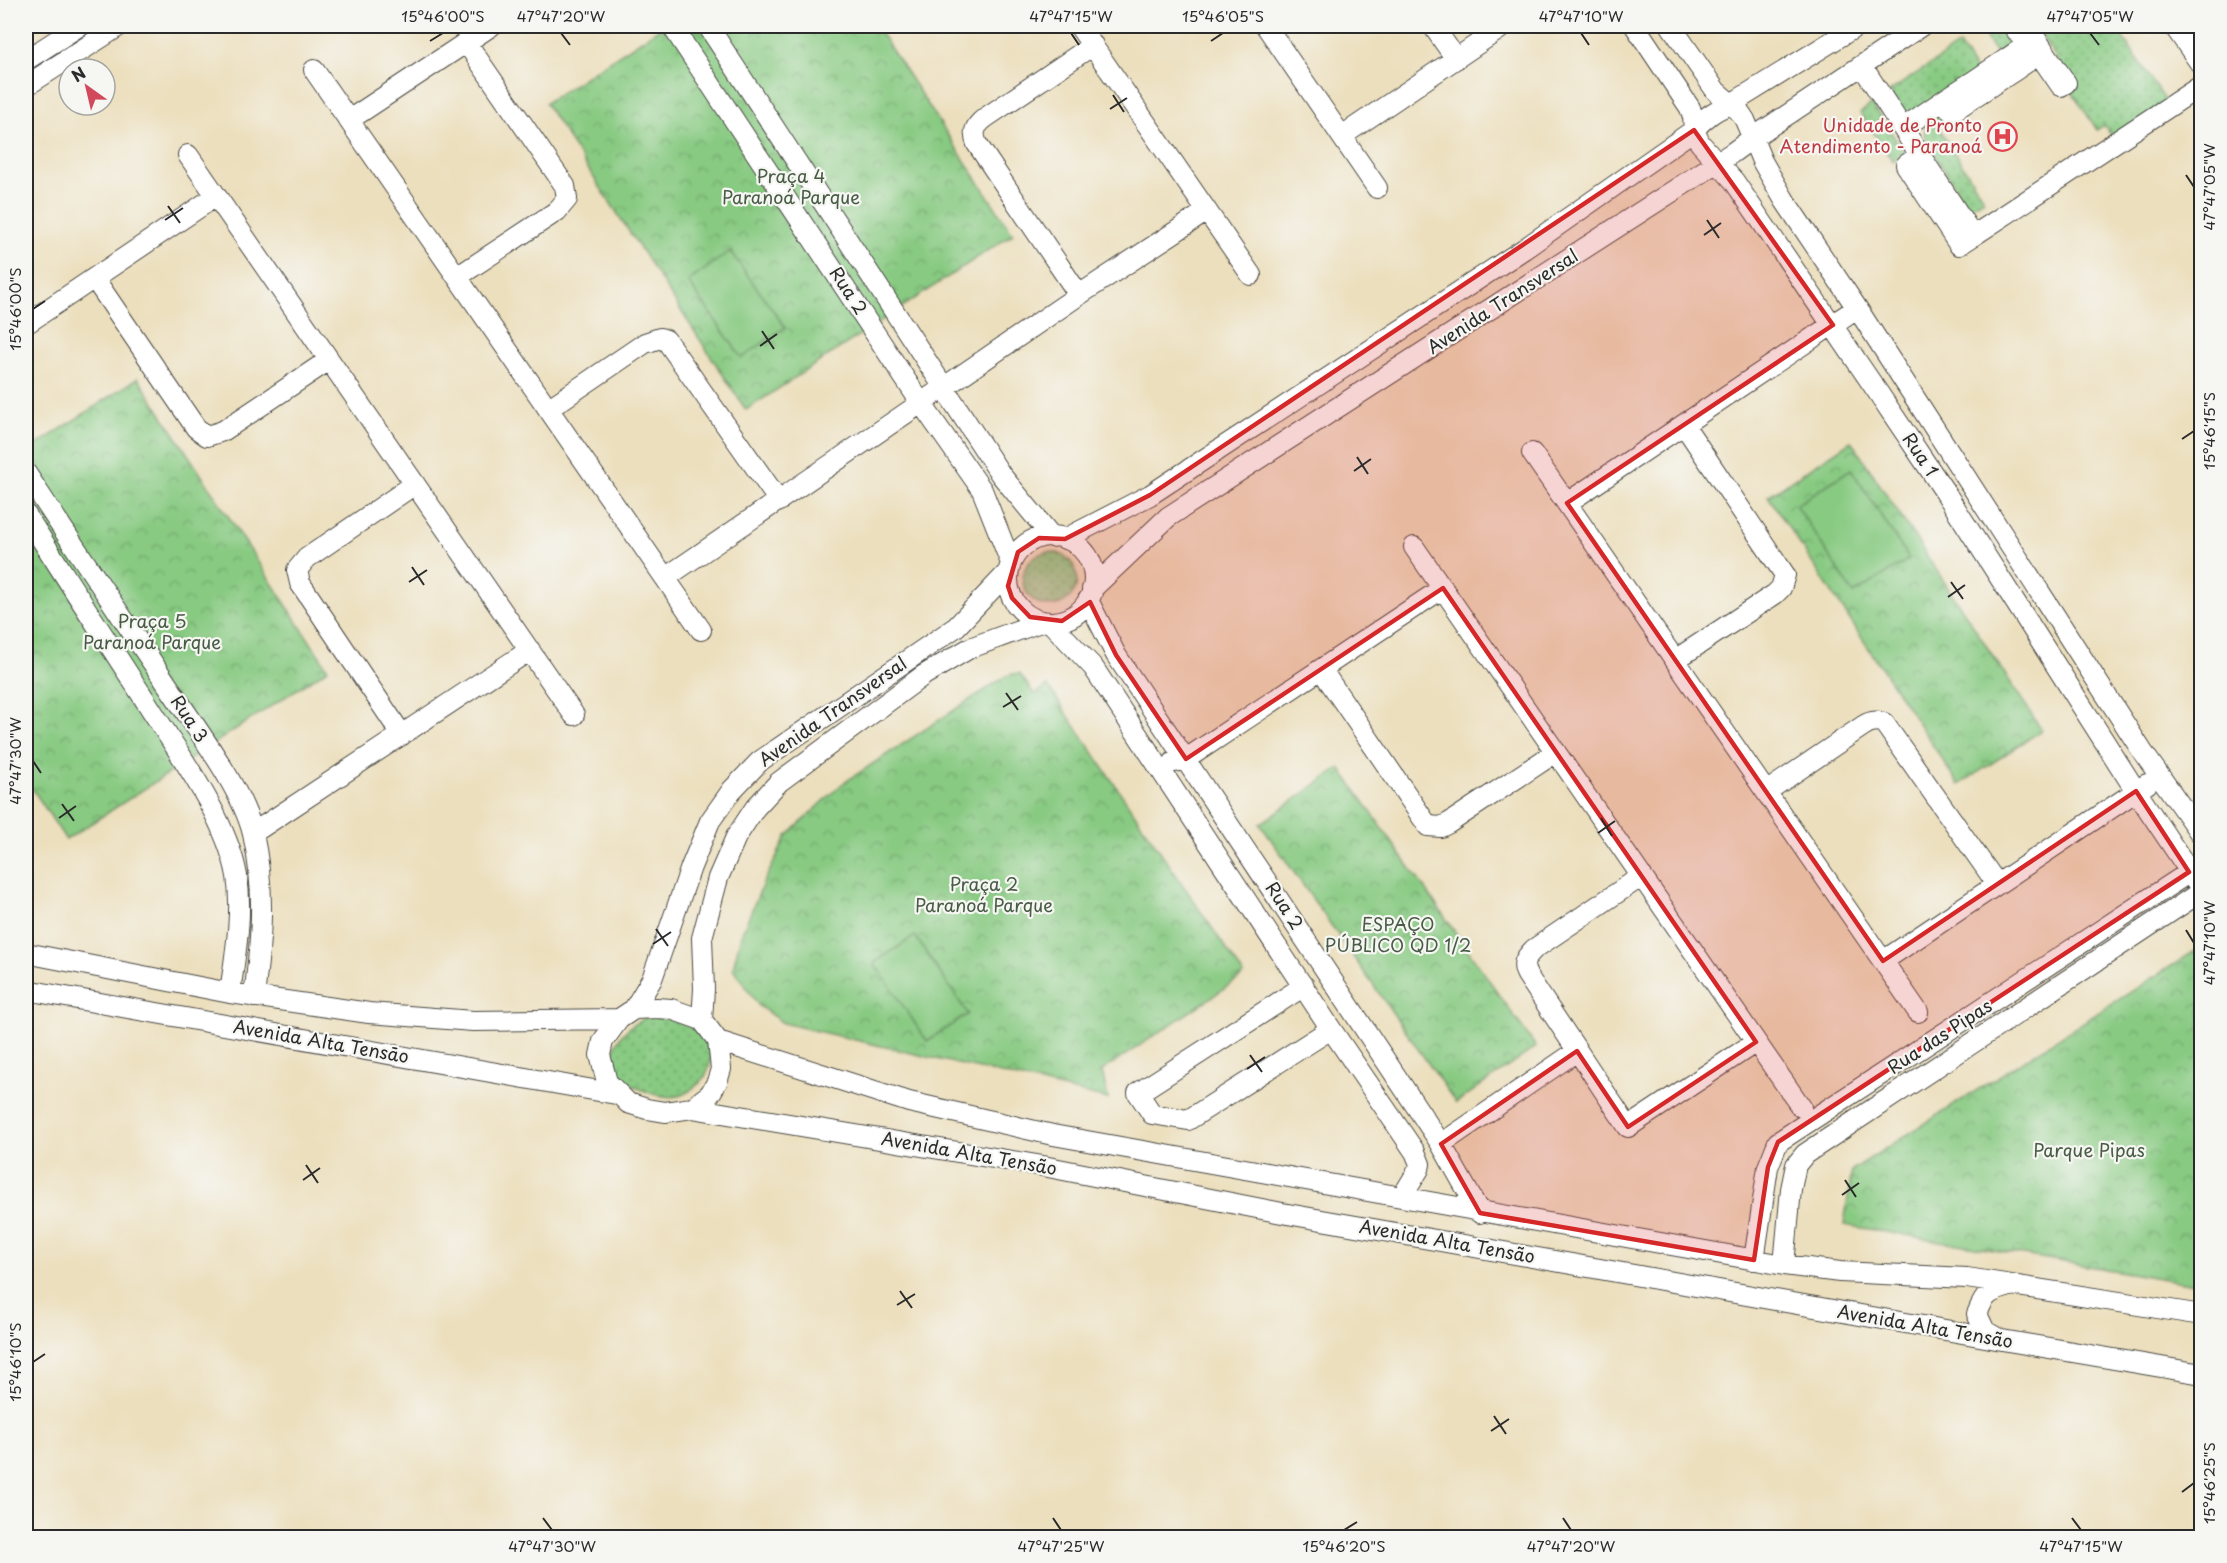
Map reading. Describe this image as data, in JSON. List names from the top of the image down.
{
  "streets": {
    "street": [
      "Rua 2",
      "Avenida Transversal",
      "Rua 1",
      "Rua 3",
      "Rua das Pipas",
      "Avenida Alta Tensāo",
      "Avenida Alta Tensão"
    ]
  },
  "crossings": [
    ["Rua 2", "Avenida Transversal"],
    ["Rua 2", "Avenida Alta Tensão"],
    ["Avenida Transversal", "Rua 1"],
    ["Avenida Transversal", "Avenida Alta Tensāo"],
    ["Avenida Transversal", "Avenida Alta Tensão"],
    ["Rua 1", "Rua das Pipas"],
    ["Rua 3", "Avenida Alta Tensāo"],
    ["Rua das Pipas", "Avenida Alta Tensão"],
    ["Avenida Alta Tensāo", "Avenida Alta Tensão"]
  ],
  "parks": [
    "Praça 4 Paranoá Parque",
    "Praça 5 Paranoá Parque",
    "Praça 2 Paranoá Parque",
    "ESPAÇO PÚBLICO QD 1/2",
    "Parque Pipas"
  ],
  "places": {
    "hospital": ["Unidade de Pronto Atendimento - Paranoá"]
  },
  "north": "top left",
  "coordinates": [
    "15°46'00\"S",
    "47°47'20\"W",
    "47°47'15\"W",
    "15°46'05\"S",
    "47°47'10\"W",
    "47°47'05\"W",
    "15°46'15\"S",
    "47°47'30\"W",
    "15°46'10\"S",
    "15°46'25\"S",
    "47°47'25\"W",
    "15°46'20\"S"
  ]
}
